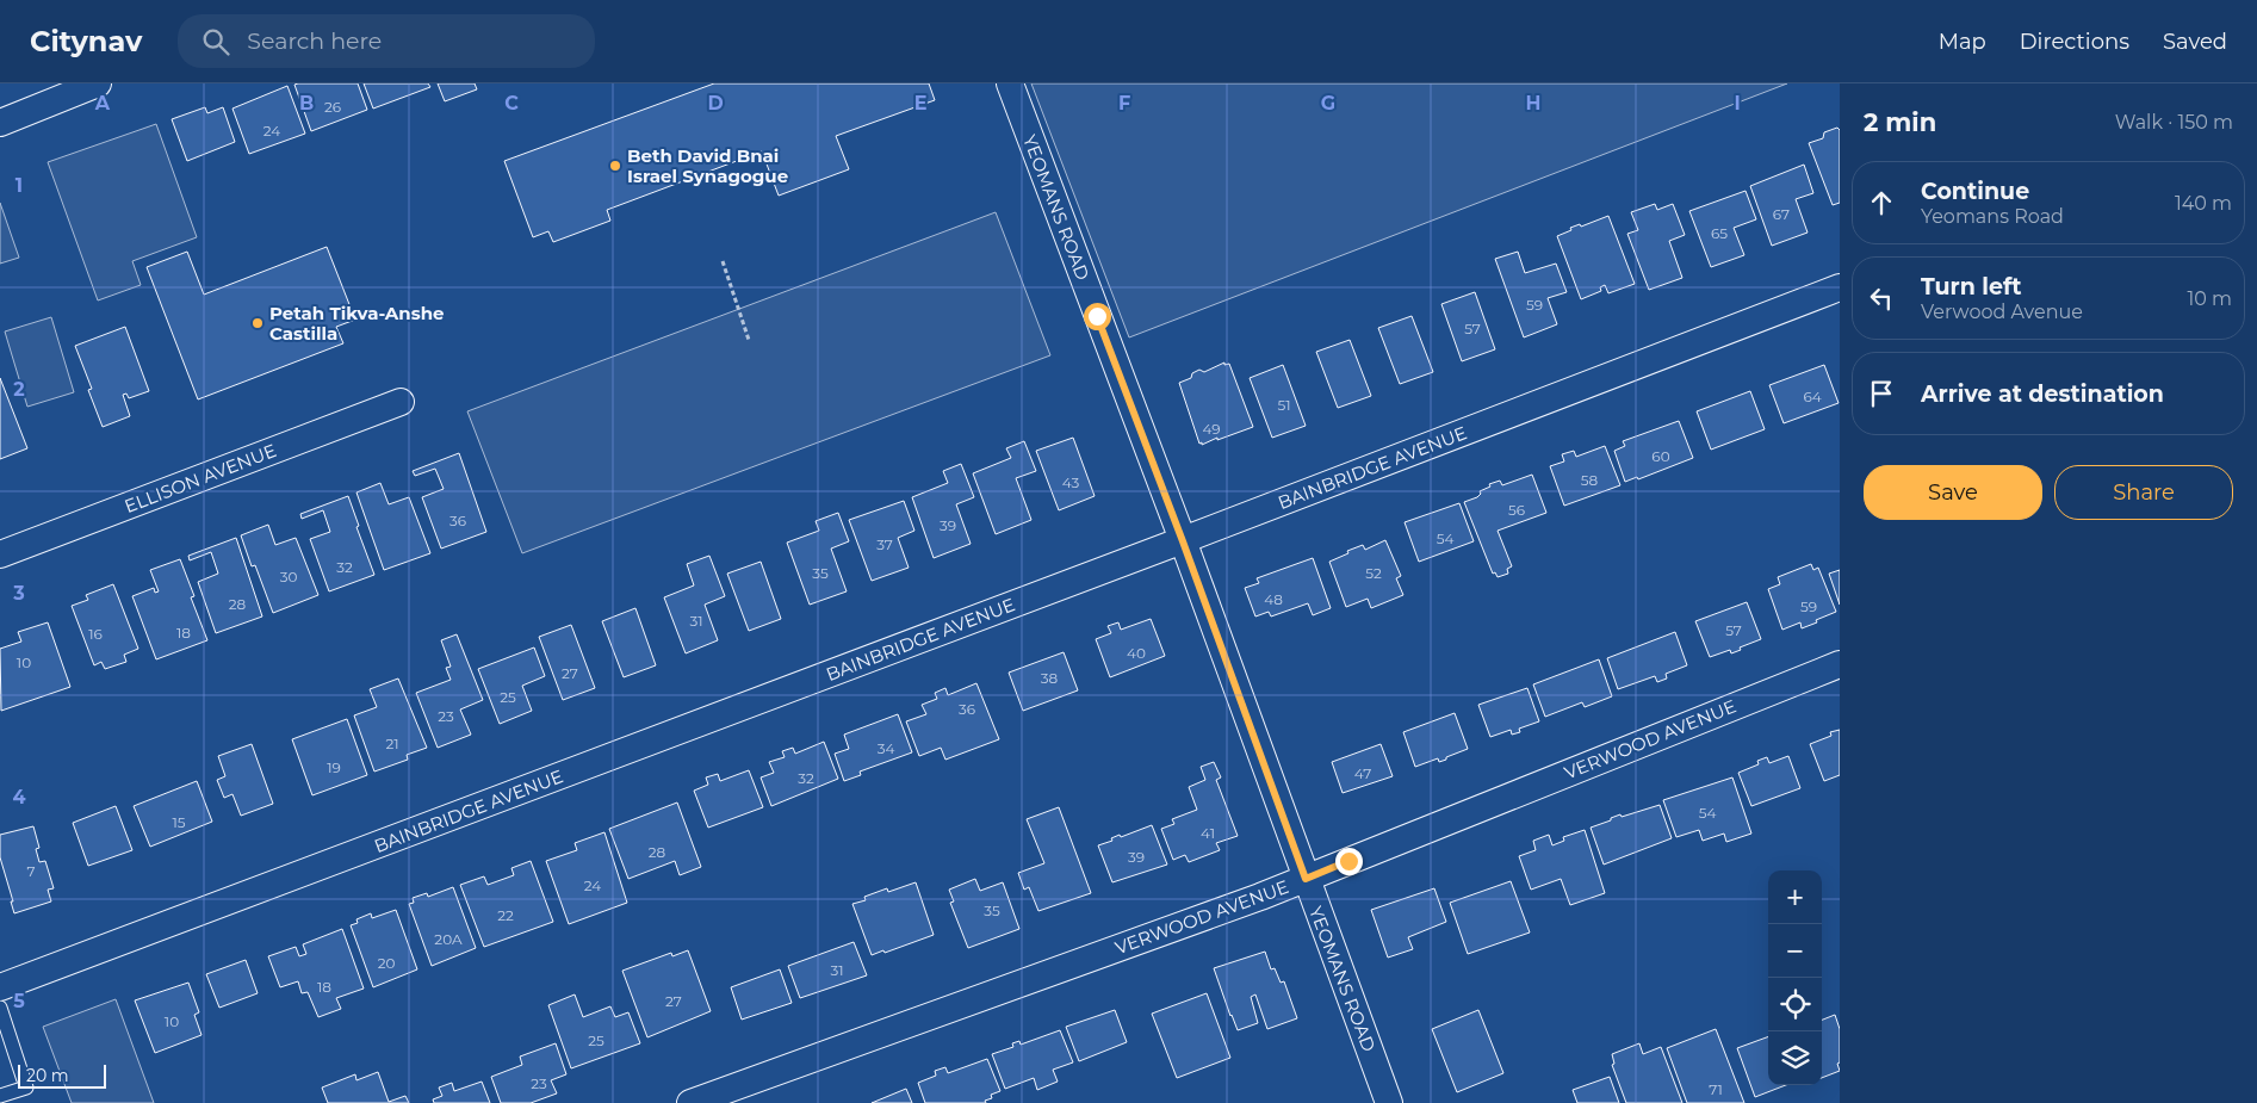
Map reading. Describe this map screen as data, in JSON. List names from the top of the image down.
{
  "streets": {
    "street": [
      "YEOMANS ROAD",
      "BAINBRIDGE AVENUE",
      "ELLISON AVENUE",
      "VERWOOD AVENUE"
    ]
  },
  "crossings": [
    ["YEOMANS ROAD", "BAINBRIDGE AVENUE"],
    ["YEOMANS ROAD", "VERWOOD AVENUE"]
  ],
  "places": ["Beth David Bnai Israel Synagogue", "Petah Tikva-Anshe Castilla"],
  "house_numbers": [
    "26",
    "24",
    "67",
    "65",
    "59",
    "57",
    "64",
    "51",
    "49",
    "60",
    "58",
    "43",
    "56",
    "36",
    "39",
    "54",
    "37",
    "32",
    "35",
    "52",
    "30",
    "48",
    "28",
    "59",
    "31",
    "57",
    "18",
    "16",
    "40",
    "10",
    "27",
    "38",
    "25",
    "36",
    "23",
    "21",
    "34",
    "19",
    "47",
    "32",
    "54",
    "15",
    "41",
    "28",
    "39",
    "7",
    "24",
    "35",
    "22",
    "20A",
    "20",
    "31",
    "18",
    "27",
    "10",
    "25",
    "23",
    "71"
  ],
  "scale_bar": "20 m",
  "page": {
    "header": "Citynav",
    "search": "Search here",
    "nav": ["Map", "Directions", "Saved"],
    "heading": ["2 min", "Walk · 150 m"],
    "list": [
      ["Continue", "Yeomans Road", "140 m"],
      ["Turn left", "Verwood Avenue", "10 m"],
      "Arrive at destination"
    ],
    "buttons": ["Save", "Share"],
    "map_buttons": ["+", "−"],
    "scale": "20 m"
  },
  "grid": {
    "columns": [
      "A",
      "B",
      "C",
      "D",
      "E",
      "F",
      "G",
      "H",
      "I"
    ],
    "rows": [
      "1",
      "2",
      "3",
      "4",
      "5"
    ]
  }
}
